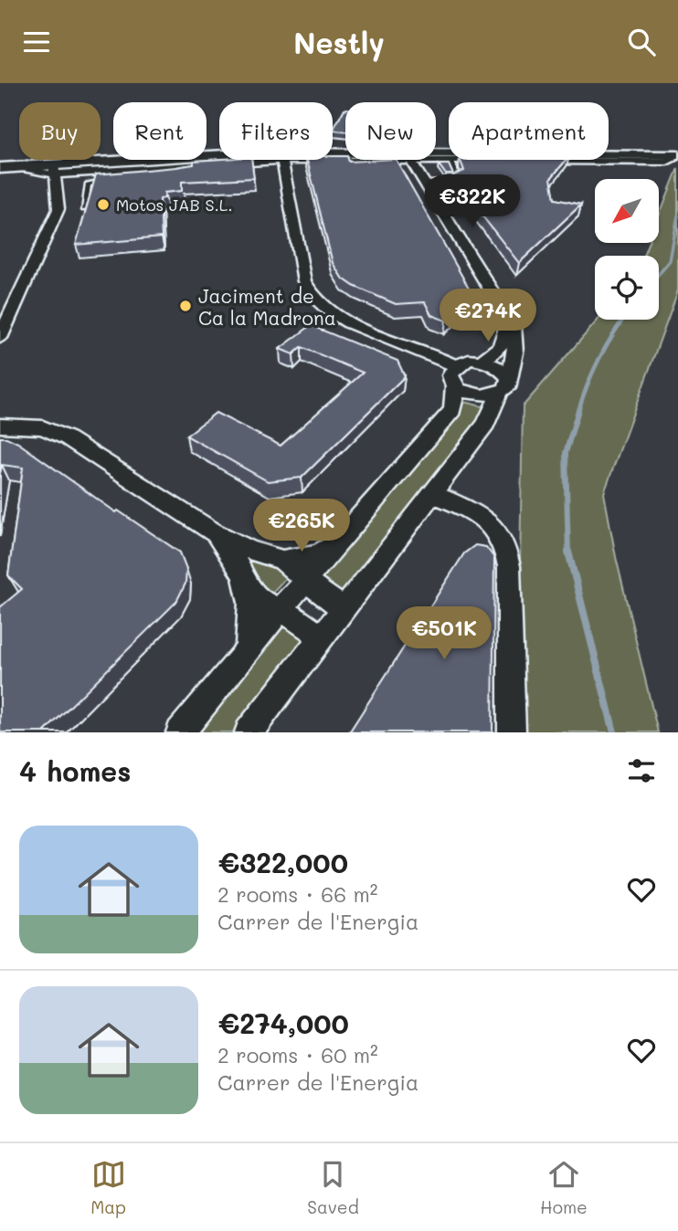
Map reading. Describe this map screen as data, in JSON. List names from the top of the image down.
{
  "places": ["Motos JAB S.L.", "Jaciment de Ca la Madrona"],
  "north": "bottom left",
  "page": {
    "header": "Nestly",
    "chip": [
      "Buy",
      "Rent",
      "Filters",
      "New",
      "Apartment"
    ],
    "price": [
      "€322K",
      "€274K",
      "€265K",
      "€501K"
    ],
    "heading": "4 homes",
    "list": [
      {
        "name": "€322,000",
        "note": "2 rooms · 66 m² · Carrer de l'Energia"
      },
      {
        "name": "€274,000",
        "note": "2 rooms · 60 m² · Carrer de l'Energia"
      }
    ],
    "tabs": ["Map", "Saved", "Home"]
  }
}
